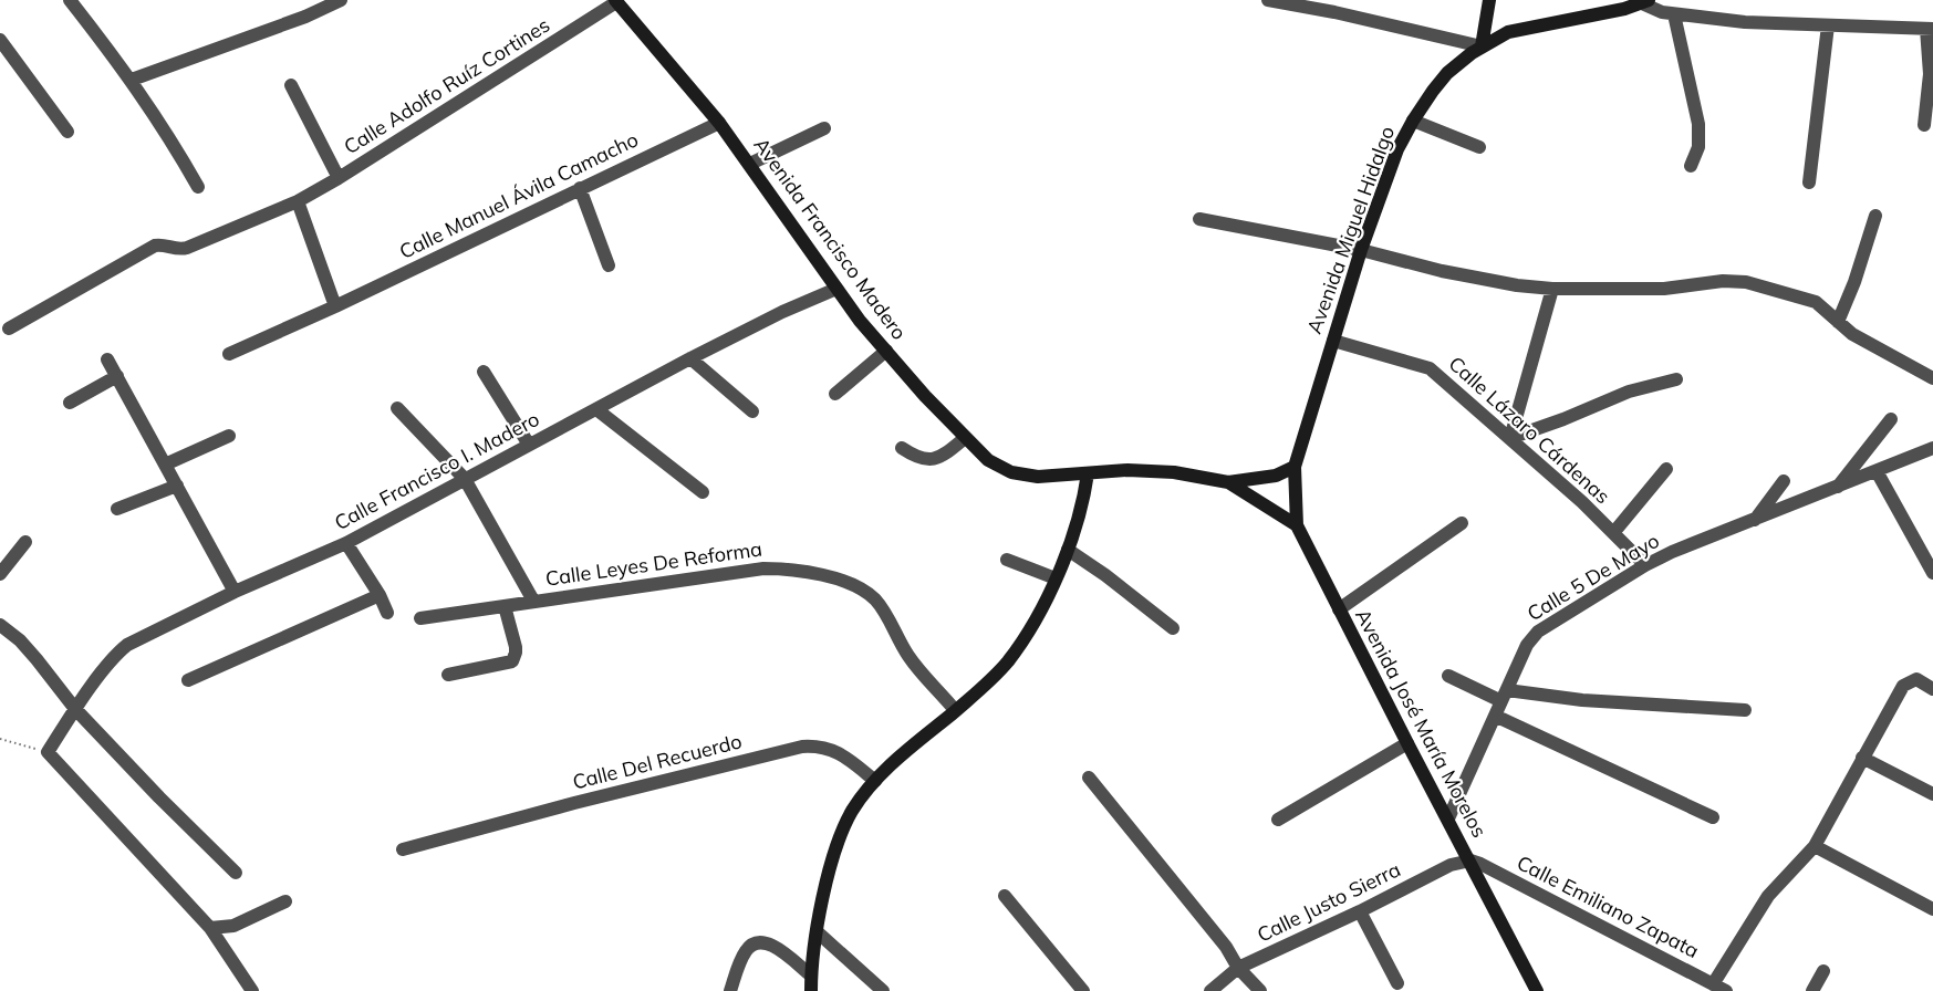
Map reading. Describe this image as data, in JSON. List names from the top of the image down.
{
  "streets": {
    "street": [
      "Calle Adolfo Ruíz Cortines",
      "Calle Manuel Ávila Camacho",
      "Avenida Miguel Hidalgo",
      "Avenida Francisco Madero",
      "Calle Lázaro Cárdenas",
      "Calle Francisco I. Madero",
      "Calle Leyes De Reforma",
      "Calle 5 De Mayo",
      "Avenida José María Morelos",
      "Calle Del Recuerdo",
      "Calle Justo Sierra",
      "Calle Emiliano Zapata"
    ]
  },
  "crossings": [
    ["Calle Adolfo Ruíz Cortines", "Avenida Francisco Madero"],
    ["Calle Manuel Ávila Camacho", "Avenida Francisco Madero"],
    ["Avenida Miguel Hidalgo", "Avenida Francisco Madero"],
    ["Avenida Miguel Hidalgo", "Calle Lázaro Cárdenas"],
    ["Avenida Miguel Hidalgo", "Avenida José María Morelos"],
    ["Avenida Francisco Madero", "Calle Francisco I. Madero"],
    ["Avenida Francisco Madero", "Avenida José María Morelos"],
    ["Calle Lázaro Cárdenas", "Calle 5 De Mayo"],
    ["Calle Francisco I. Madero", "Calle Leyes De Reforma"],
    ["Calle 5 De Mayo", "Avenida José María Morelos"],
    ["Avenida José María Morelos", "Calle Justo Sierra"],
    ["Avenida José María Morelos", "Calle Emiliano Zapata"],
    ["Calle Justo Sierra", "Calle Emiliano Zapata"]
  ]
}
